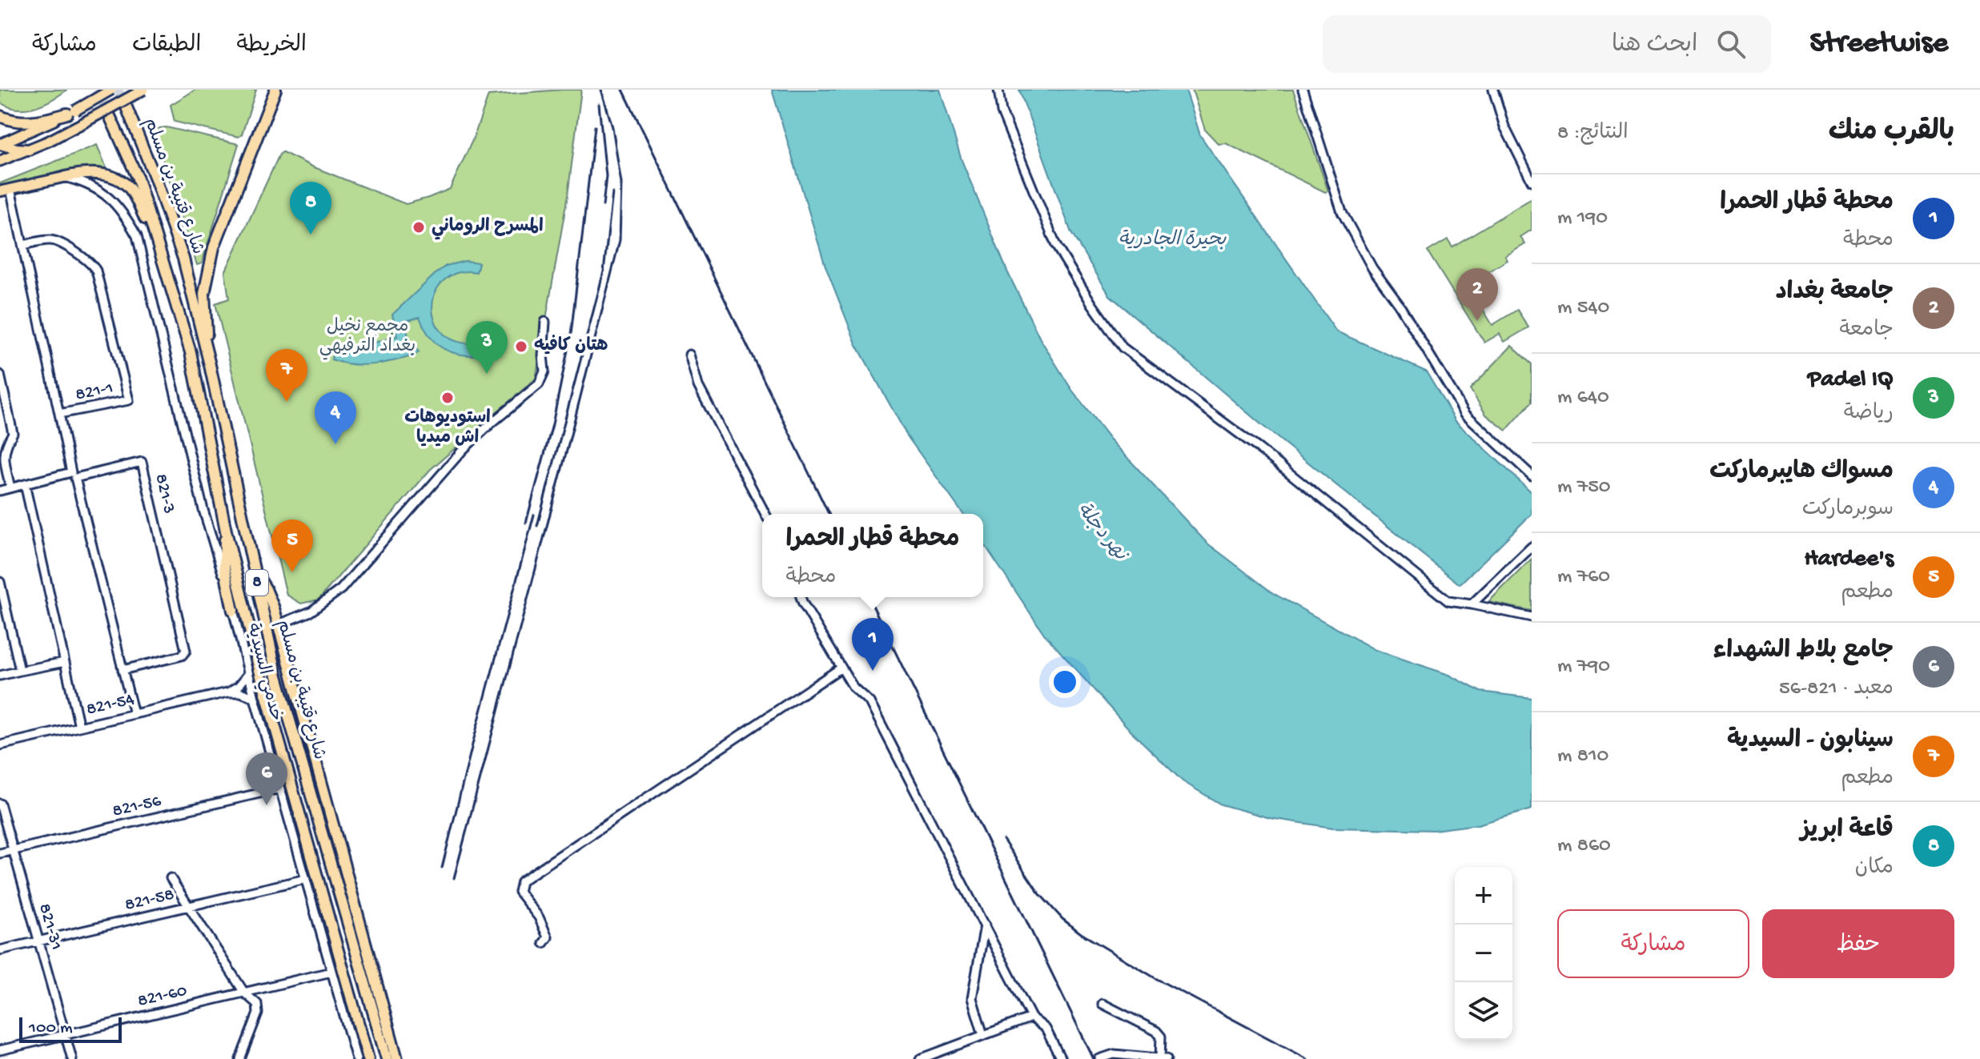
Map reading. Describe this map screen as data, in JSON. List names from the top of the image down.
{
  "streets": {
    "highway": ["شارع قتيبة بن مسلم", "8"],
    "street": [
      "821-1",
      "821-3",
      "خدمي السيدية",
      "821-54",
      "821-56",
      "821-58",
      "821-31",
      "821-60"
    ]
  },
  "crossings": [
    ["821-3", "821-54"],
    ["خدمي السيدية", "821-54"],
    ["خدمي السيدية", "821-56"],
    ["خدمي السيدية", "821-58"],
    ["خدمي السيدية", "821-60"],
    ["821-56", "821-31"],
    ["821-58", "821-31"],
    ["821-31", "821-60"]
  ],
  "water": ["بحيرة الجادرية", "نهر دجلة"],
  "parks": ["مجمع نخيل بغداد الترفيهي"],
  "places": ["المسرح الروماني", "هتان كافيه", "استوديوهات اش ميديا"],
  "scale_bar": "100 m",
  "page": {
    "header": "Streetwise",
    "search": "ابحث هنا",
    "nav": ["الخريطة", "الطبقات", "مشاركة"],
    "heading": ["بالقرب منك", "النتائج: 8"],
    "list": [
      {
        "mark": "1",
        "name": "محطة قطار الحمرا",
        "note": "محطة",
        "value": "190 m"
      },
      {
        "mark": "2",
        "name": "جامعة بغداد",
        "note": "جامعة",
        "value": "540 m"
      },
      {
        "mark": "3",
        "name": "Padel IQ",
        "note": "رياضة",
        "value": "640 m"
      },
      {
        "mark": "4",
        "name": "مسواك هايبرماركت",
        "note": "سوبرماركت",
        "value": "750 m"
      },
      {
        "mark": "5",
        "name": "Hardee's",
        "note": "مطعم",
        "value": "760 m"
      },
      {
        "mark": "6",
        "name": "جامع بلاط الشهداء",
        "note": "معبد · 821-56",
        "value": "790 m"
      },
      {
        "mark": "7",
        "name": "سينابون - السيدية",
        "note": "مطعم",
        "value": "810 m"
      },
      {
        "mark": "8",
        "name": "قاعة ابريز",
        "note": "مكان",
        "value": "860 m"
      }
    ],
    "pins": [
      "8",
      "2",
      "3",
      "7",
      "4",
      "5",
      "1",
      "6"
    ],
    "popup": ["محطة قطار الحمرا", "محطة"],
    "map_buttons": ["+", "−"],
    "buttons": ["حفظ", "مشاركة"],
    "scale": "100 m"
  }
}
